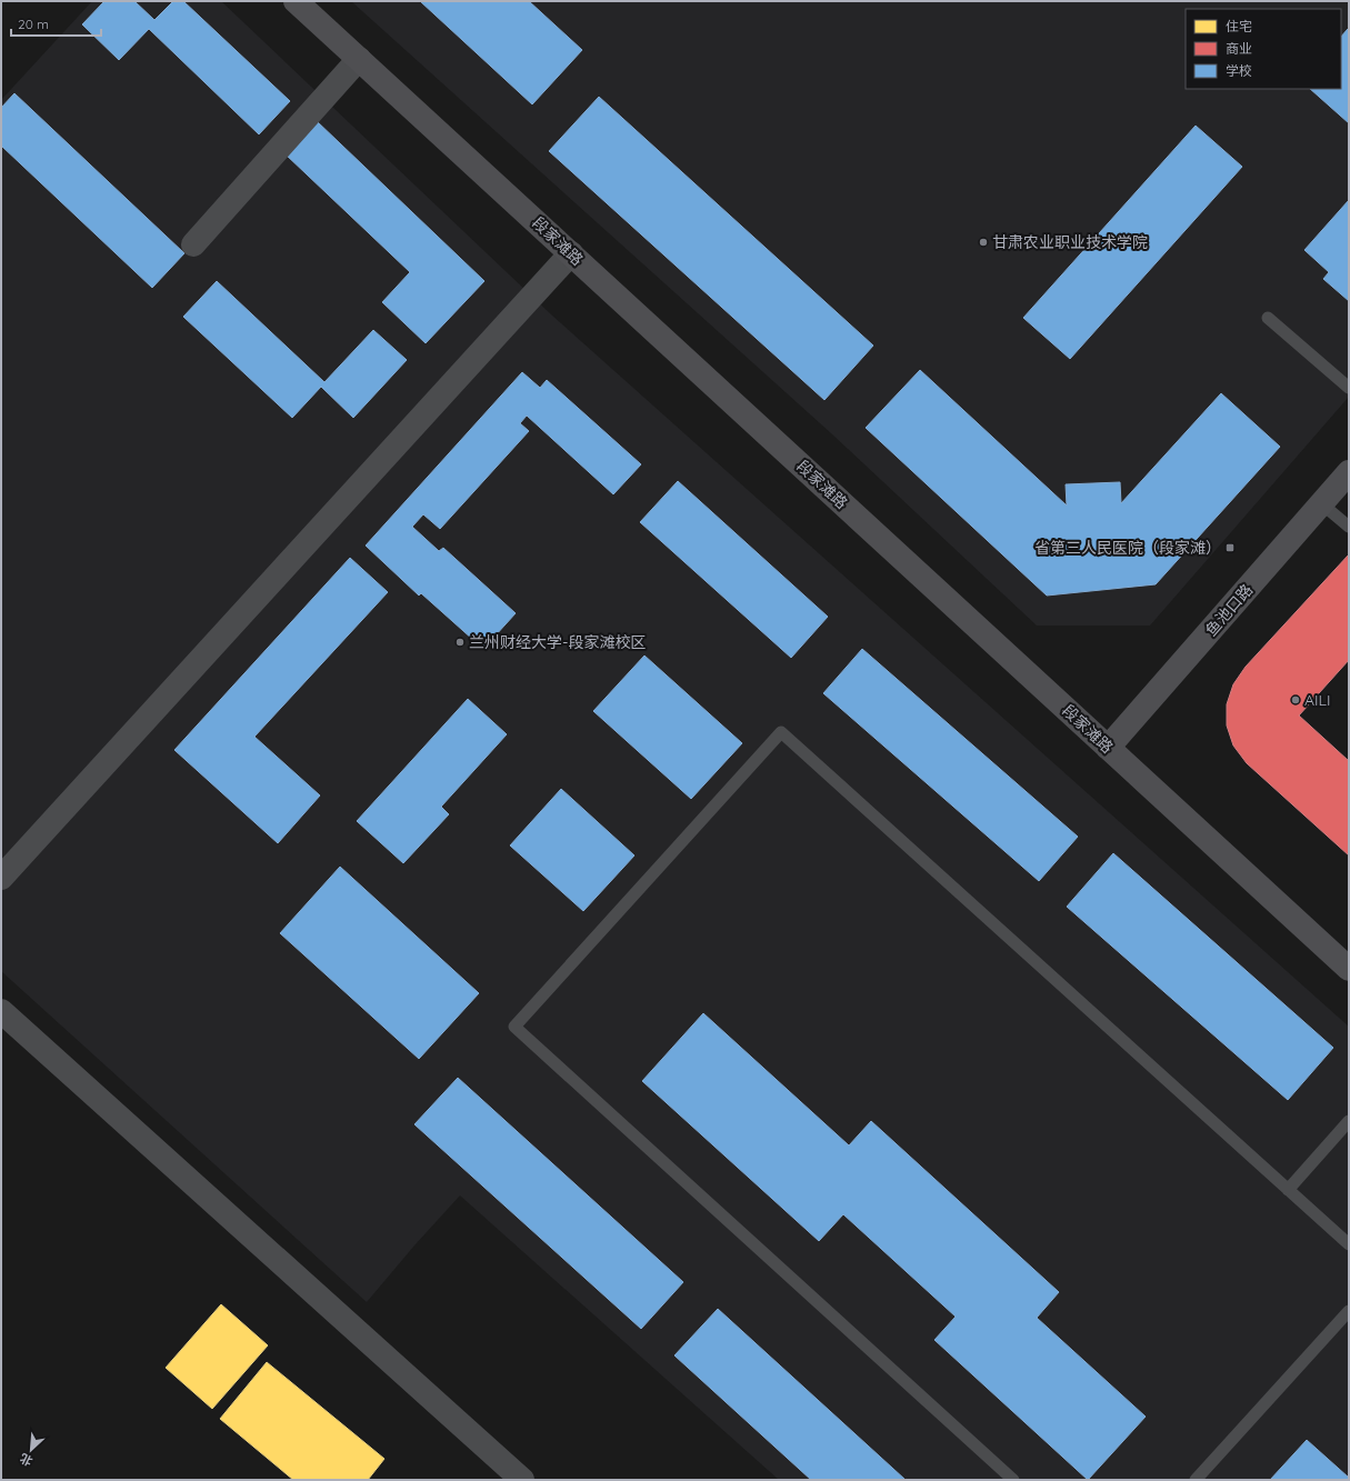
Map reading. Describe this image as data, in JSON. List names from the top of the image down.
{
  "streets": {
    "main road": ["段家滩路", "鱼池口路"]
  },
  "crossings": [
    ["段家滩路", "鱼池口路"]
  ],
  "places": {
    "other": ["甘肃农业职业技术学院", "兰州财经大学-段家滩校区", "AILI"],
    "transit": ["省第三人民医院（段家滩）"]
  },
  "legend": ["住宅", "商业", "学校"],
  "scale_bar": "20 m",
  "north": "bottom left"
}
